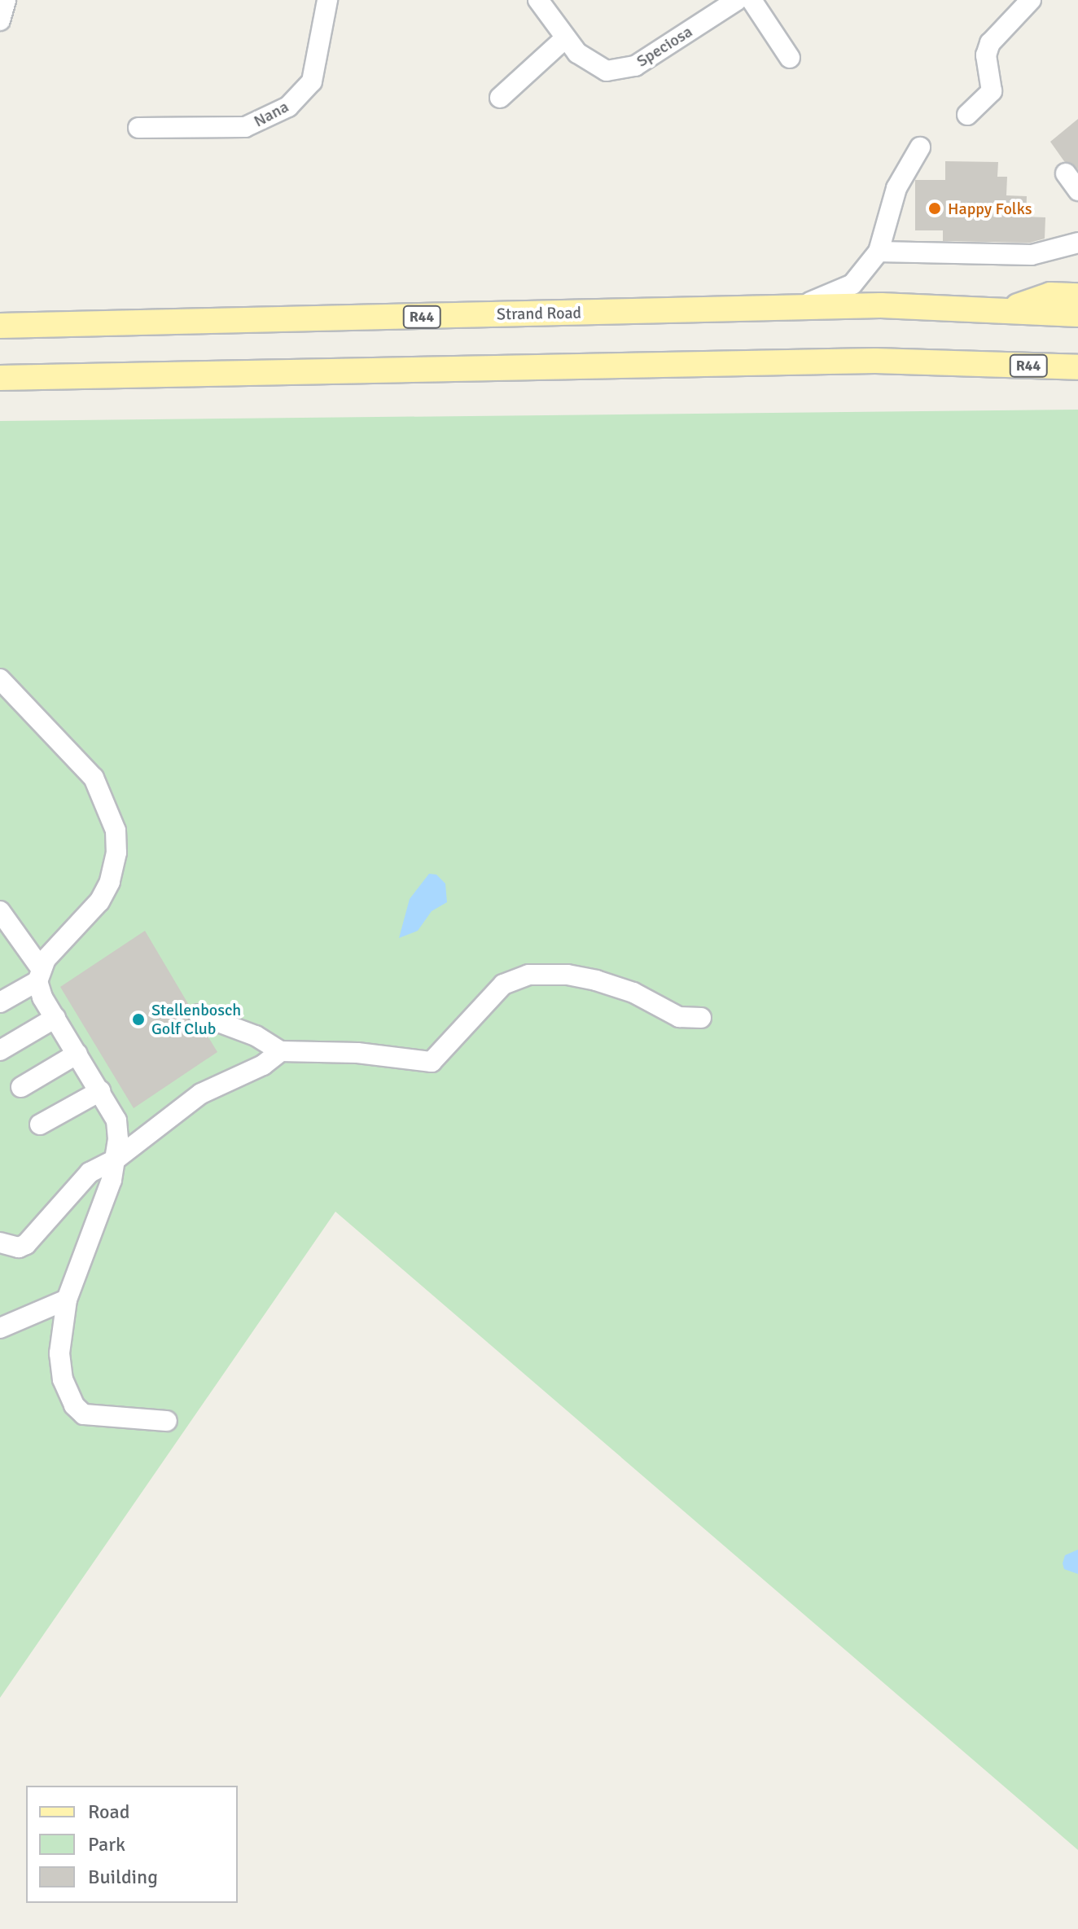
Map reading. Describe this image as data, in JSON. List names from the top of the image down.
{
  "streets": {
    "main road": ["Strand Road", "R44"],
    "street": ["Speciosa", "Nana"]
  },
  "places": ["Happy Folks", "Stellenbosch Golf Club"],
  "legend": ["Road", "Park", "Building"]
}
